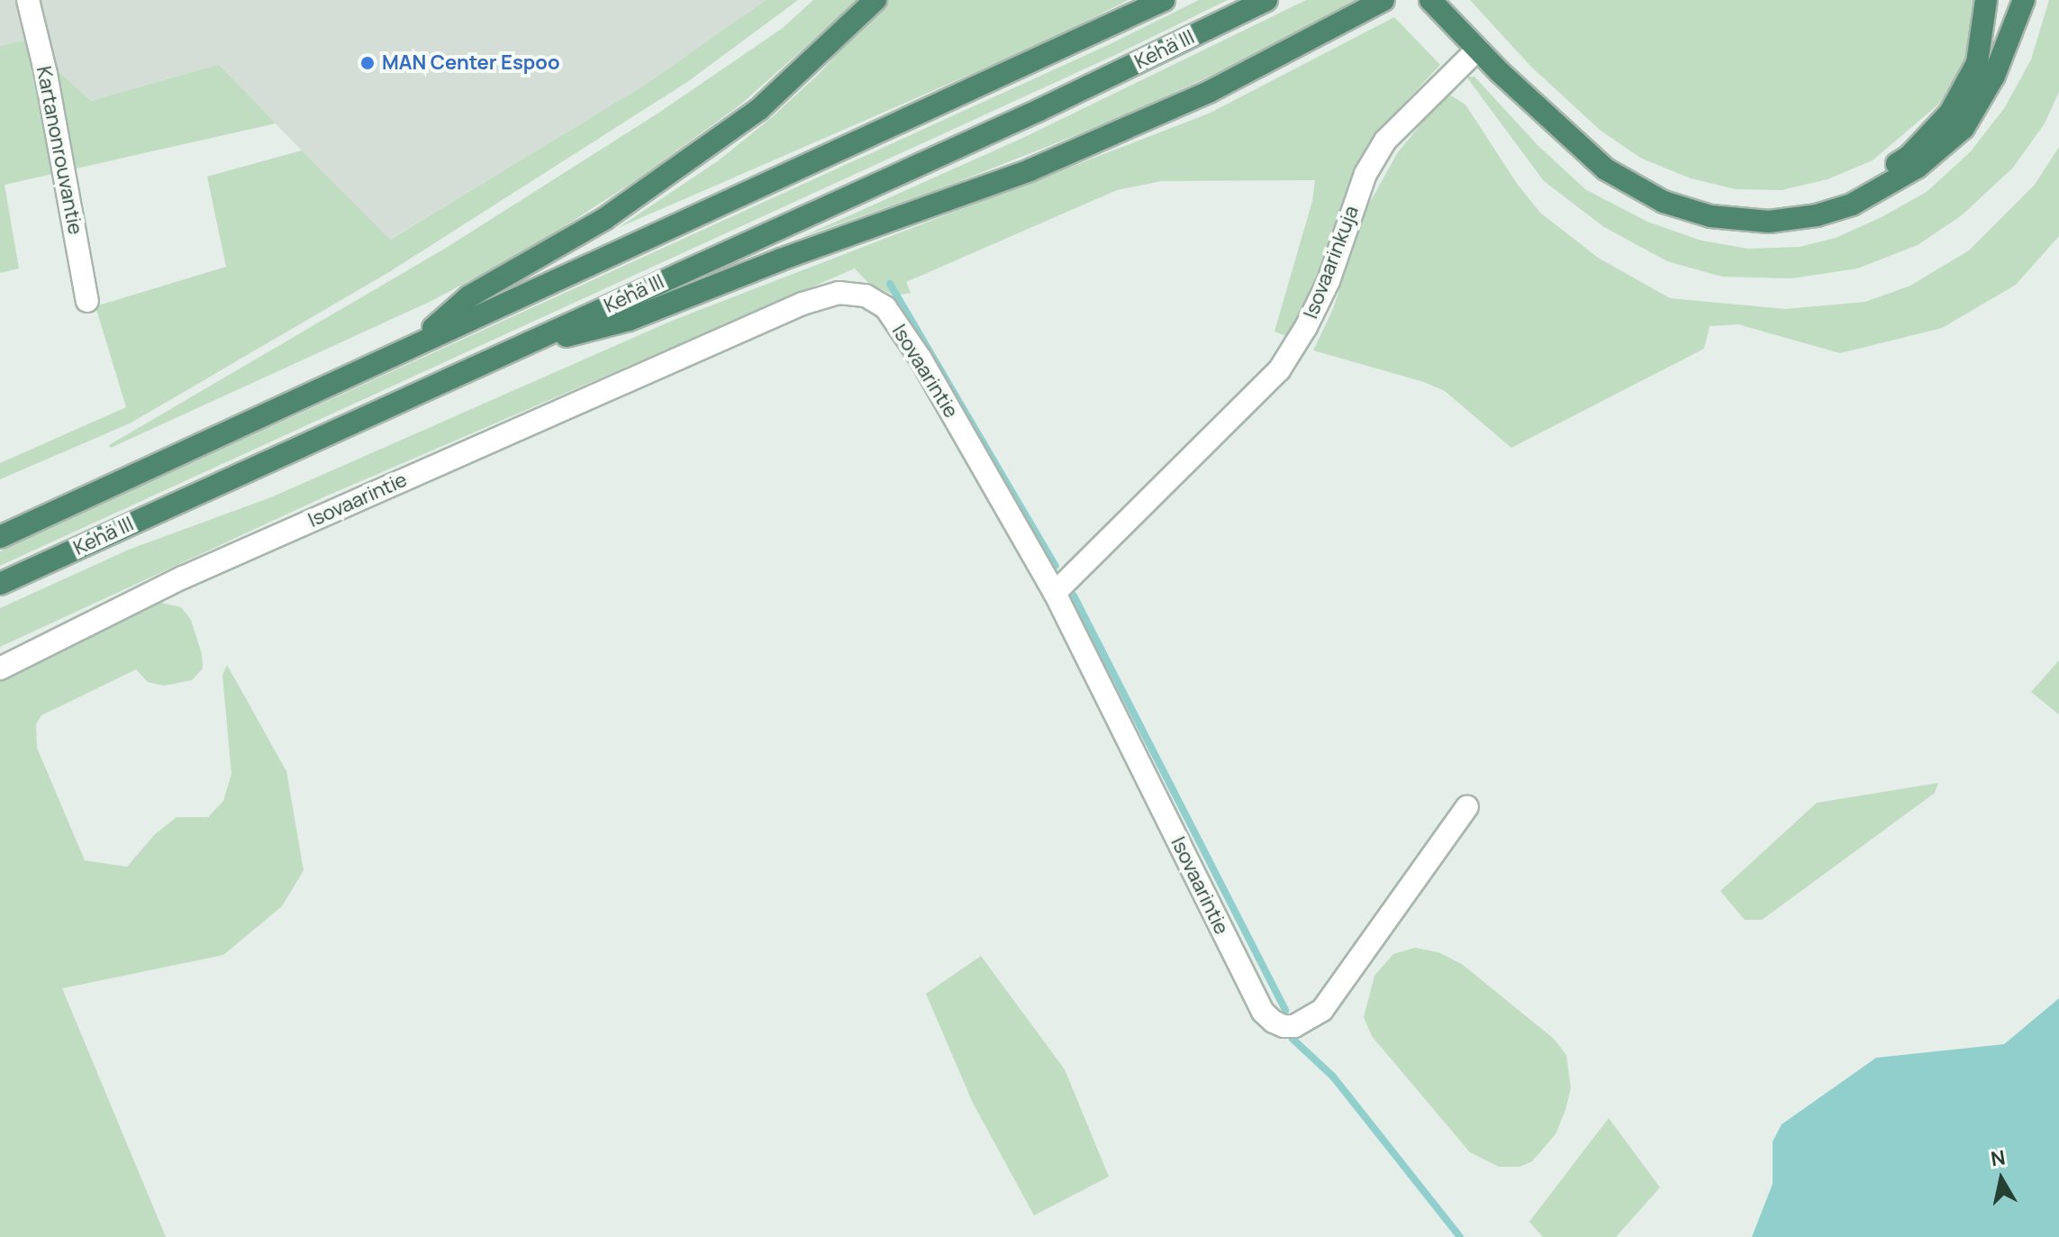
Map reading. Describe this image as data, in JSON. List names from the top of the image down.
{
  "streets": {
    "highway": ["Kehä III"],
    "street": ["Kartanonrouvantie", "Isovaarinkuja", "Isovaarintie"]
  },
  "crossings": [
    ["Isovaarinkuja", "Isovaarintie"]
  ],
  "places": ["MAN Center Espoo"],
  "north": "top"
}
